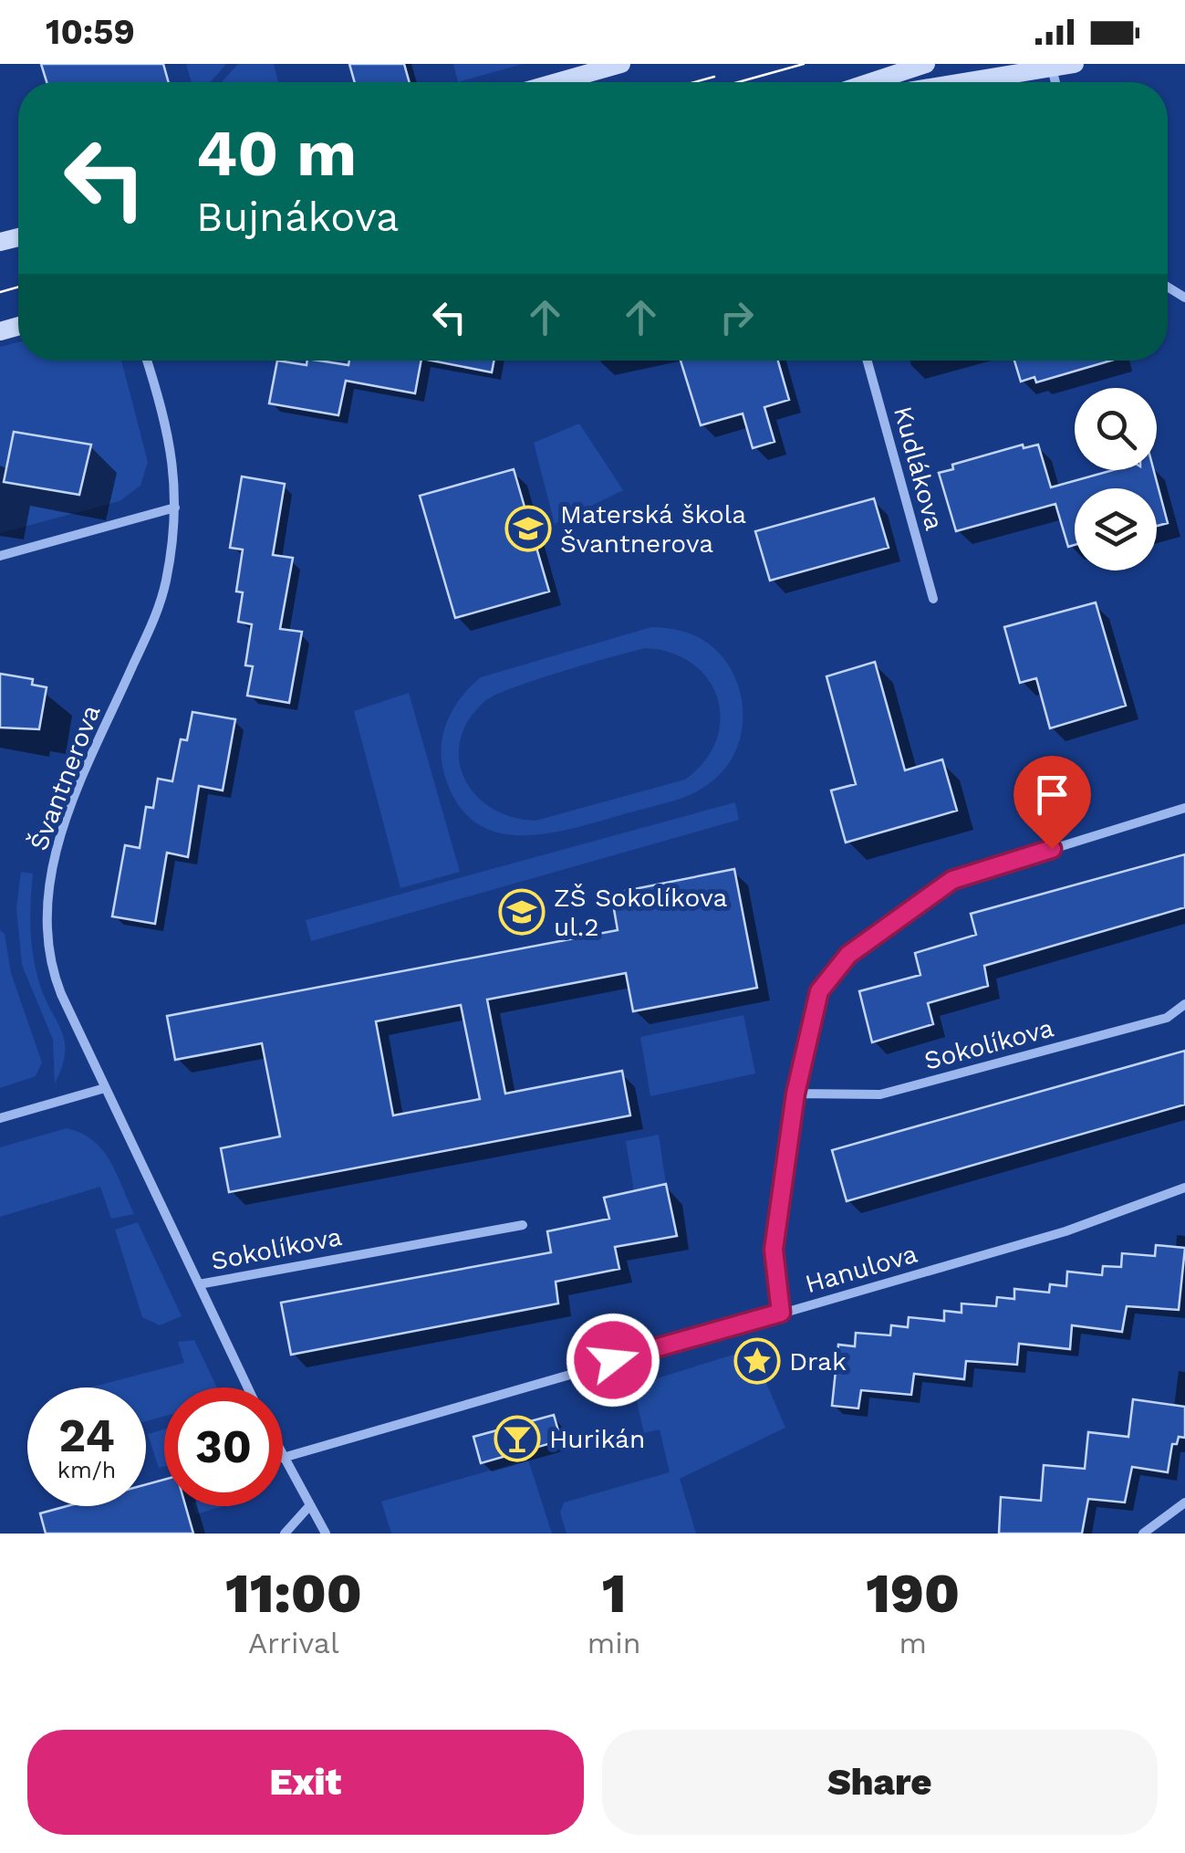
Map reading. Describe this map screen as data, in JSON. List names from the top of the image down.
{
  "streets": {
    "street": [
      "Kudlákova",
      "Švantnerova",
      "Sokolíkova",
      "Hanulova"
    ]
  },
  "crossings": [
    ["Švantnerova", "Sokolíkova"]
  ],
  "places": {
    "school or university": ["Materská škola Švantnerova", "ZŠ Sokolíkova ul.2"],
    "place": ["Drak"],
    "bar": ["Hurikán"]
  },
  "page": {
    "status": "10:59",
    "turn": ["40 m", "Bujnákova"],
    "speed": "24 km/h",
    "limit": "30",
    "eta": [
      "11:00",
      "Arrival",
      "1",
      "min",
      "190",
      "m"
    ],
    "buttons": ["Exit", "Share"]
  }
}
